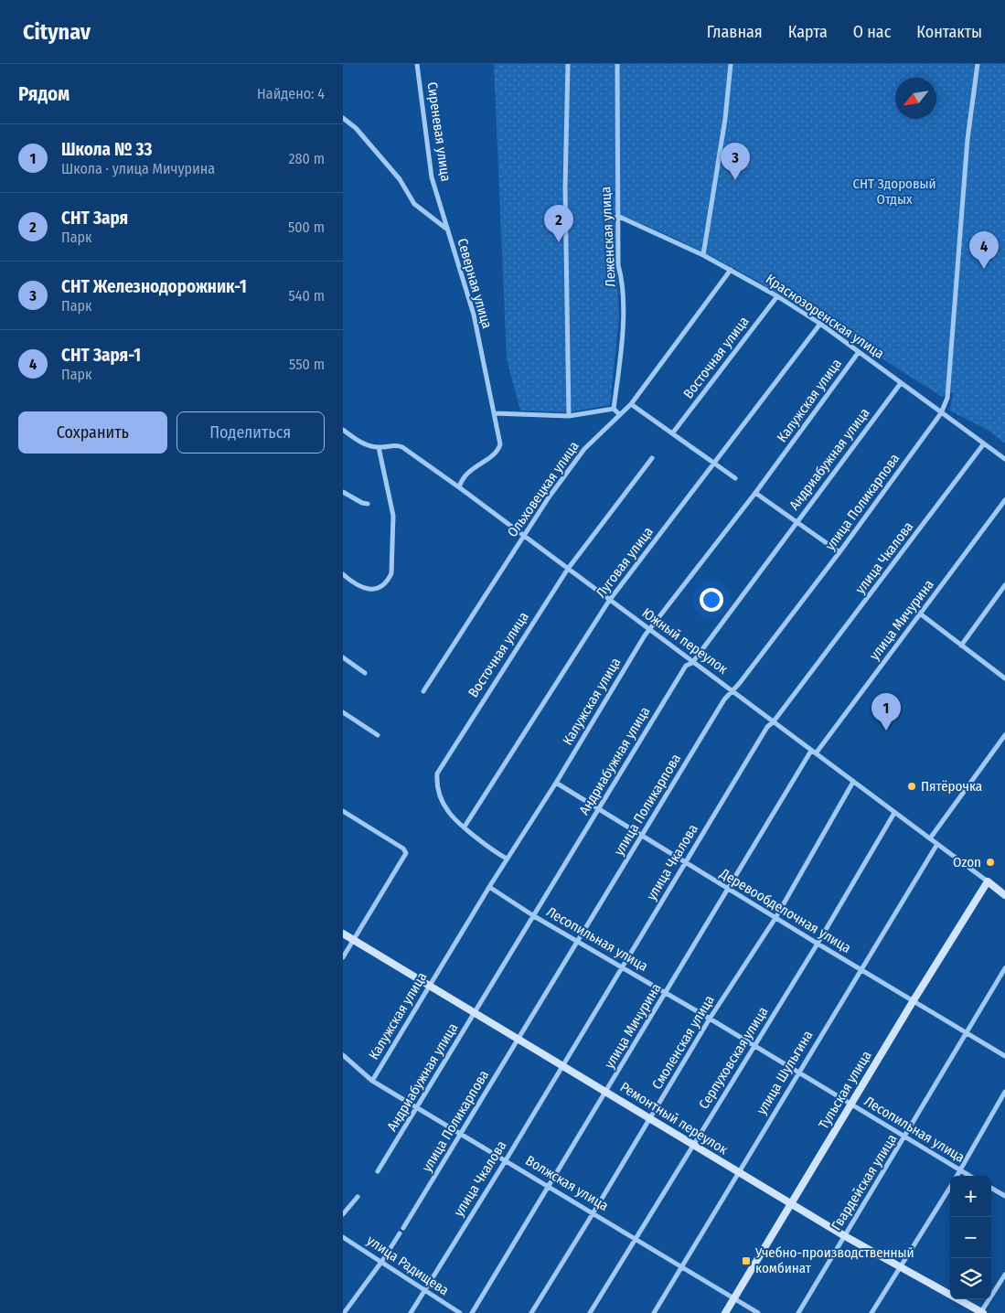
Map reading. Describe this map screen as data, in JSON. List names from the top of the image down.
{
  "streets": {
    "main road": ["Южный переулок", "Тульская улица", "Ремонтный переулок"],
    "street": [
      "Сиреневая улица",
      "Леженская улица",
      "Северная улица",
      "Краснозоренская улица",
      "Восточная улица",
      "Калужская улица",
      "Андриабужная улица",
      "Ольховецкая улица",
      "улица Поликарпова",
      "улица Чкалова",
      "Луговая улица",
      "улица Мичурина",
      "Деревообделочная улица",
      "Лесопильная улица",
      "Смоленская улица",
      "Серпуховская улица",
      "улица Шульгина",
      "Гвардейская улица",
      "Волжская улица",
      "улица Радищева"
    ]
  },
  "crossings": [
    ["Сиреневая улица", "Северная улица"],
    ["Леженская улица", "Краснозоренская улица"],
    ["Северная улица", "Южный переулок"],
    ["Краснозоренская улица", "Восточная улица"],
    ["Краснозоренская улица", "Калужская улица"],
    ["Краснозоренская улица", "Андриабужная улица"],
    ["Краснозоренская улица", "Ольховецкая улица"],
    ["Краснозоренская улица", "улица Поликарпова"],
    ["Краснозоренская улица", "улица Чкалова"],
    ["Краснозоренская улица", "Луговая улица"],
    ["Восточная улица", "Калужская улица"],
    ["Восточная улица", "Луговая улица"],
    ["Восточная улица", "Южный переулок"],
    ["Калужская улица", "Южный переулок"],
    ["Калужская улица", "Деревообделочная улица"],
    ["Калужская улица", "Лесопильная улица"],
    ["Калужская улица", "Ремонтный переулок"],
    ["Калужская улица", "Волжская улица"],
    ["Андриабужная улица", "Южный переулок"],
    ["Андриабужная улица", "Деревообделочная улица"],
    ["Андриабужная улица", "Лесопильная улица"],
    ["Андриабужная улица", "Ремонтный переулок"],
    ["Андриабужная улица", "Волжская улица"],
    ["Ольховецкая улица", "Южный переулок"],
    ["улица Поликарпова", "Южный переулок"],
    ["улица Поликарпова", "Деревообделочная улица"],
    ["улица Поликарпова", "Лесопильная улица"],
    ["улица Поликарпова", "Ремонтный переулок"],
    ["улица Поликарпова", "Волжская улица"],
    ["улица Чкалова", "Южный переулок"],
    ["улица Чкалова", "Деревообделочная улица"],
    ["улица Чкалова", "Лесопильная улица"],
    ["улица Чкалова", "Ремонтный переулок"],
    ["улица Чкалова", "Волжская улица"],
    ["улица Чкалова", "улица Радищева"],
    ["Луговая улица", "Южный переулок"],
    ["улица Мичурина", "Южный переулок"],
    ["улица Мичурина", "Деревообделочная улица"],
    ["улица Мичурина", "Лесопильная улица"],
    ["улица Мичурина", "Ремонтный переулок"],
    ["улица Мичурина", "Волжская улица"],
    ["Южный переулок", "Смоленская улица"],
    ["Южный переулок", "Серпуховская улица"],
    ["Южный переулок", "улица Шульгина"],
    ["Южный переулок", "Тульская улица"],
    ["Деревообделочная улица", "Смоленская улица"],
    ["Деревообделочная улица", "Серпуховская улица"],
    ["Деревообделочная улица", "улица Шульгина"],
    ["Деревообделочная улица", "Тульская улица"],
    ["Деревообделочная улица", "Гвардейская улица"],
    ["Лесопильная улица", "Смоленская улица"],
    ["Лесопильная улица", "Серпуховская улица"],
    ["Лесопильная улица", "улица Шульгина"],
    ["Лесопильная улица", "Тульская улица"],
    ["Лесопильная улица", "Гвардейская улица"],
    ["Смоленская улица", "Ремонтный переулок"],
    ["Смоленская улица", "Волжская улица"],
    ["Серпуховская улица", "Ремонтный переулок"],
    ["Серпуховская улица", "Волжская улица"],
    ["улица Шульгина", "Ремонтный переулок"],
    ["улица Шульгина", "Волжская улица"],
    ["Тульская улица", "Ремонтный переулок"],
    ["Тульская улица", "Волжская улица"],
    ["Ремонтный переулок", "Гвардейская улица"]
  ],
  "parks": ["СНТ Здоровый Отдых"],
  "places": {
    "other": ["Пятёрочка", "Ozon"],
    "transit": ["Учебно-производственный комбинат"]
  },
  "north": "bottom left",
  "page": {
    "header": "Citynav",
    "nav": [
      "Главная",
      "Карта",
      "О нас",
      "Контакты"
    ],
    "heading": ["Рядом", "Найдено: 4"],
    "list": [
      {
        "mark": "1",
        "name": "Школа № 33",
        "note": "Школа · улица Мичурина",
        "value": "280 m"
      },
      {
        "mark": "2",
        "name": "СНТ Заря",
        "note": "Парк",
        "value": "500 m"
      },
      {
        "mark": "3",
        "name": "СНТ Железнодорожник-1",
        "note": "Парк",
        "value": "540 m"
      },
      {
        "mark": "4",
        "name": "СНТ Заря-1",
        "note": "Парк",
        "value": "550 m"
      }
    ],
    "pins": [
      "3",
      "2",
      "4",
      "1"
    ],
    "buttons": ["Сохранить", "Поделиться"],
    "map_buttons": ["+", "−"]
  }
}
